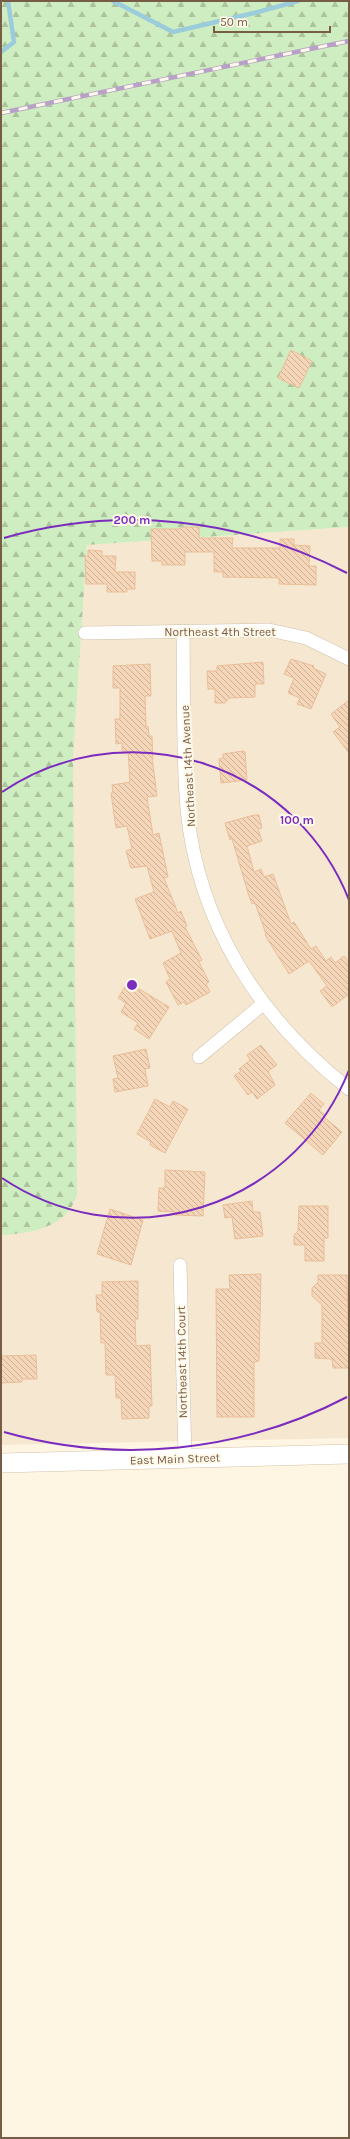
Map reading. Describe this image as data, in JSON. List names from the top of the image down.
{
  "streets": {
    "main road": ["East Main Street"],
    "street": ["Northeast 4th Street", "Northeast 14th Avenue", "Northeast 14th Court"]
  },
  "crossings": [
    ["Northeast 4th Street", "Northeast 14th Avenue"],
    ["Northeast 14th Court", "East Main Street"]
  ],
  "scale_bar": "50 m",
  "rings": ["200 m", "100 m"]
}
